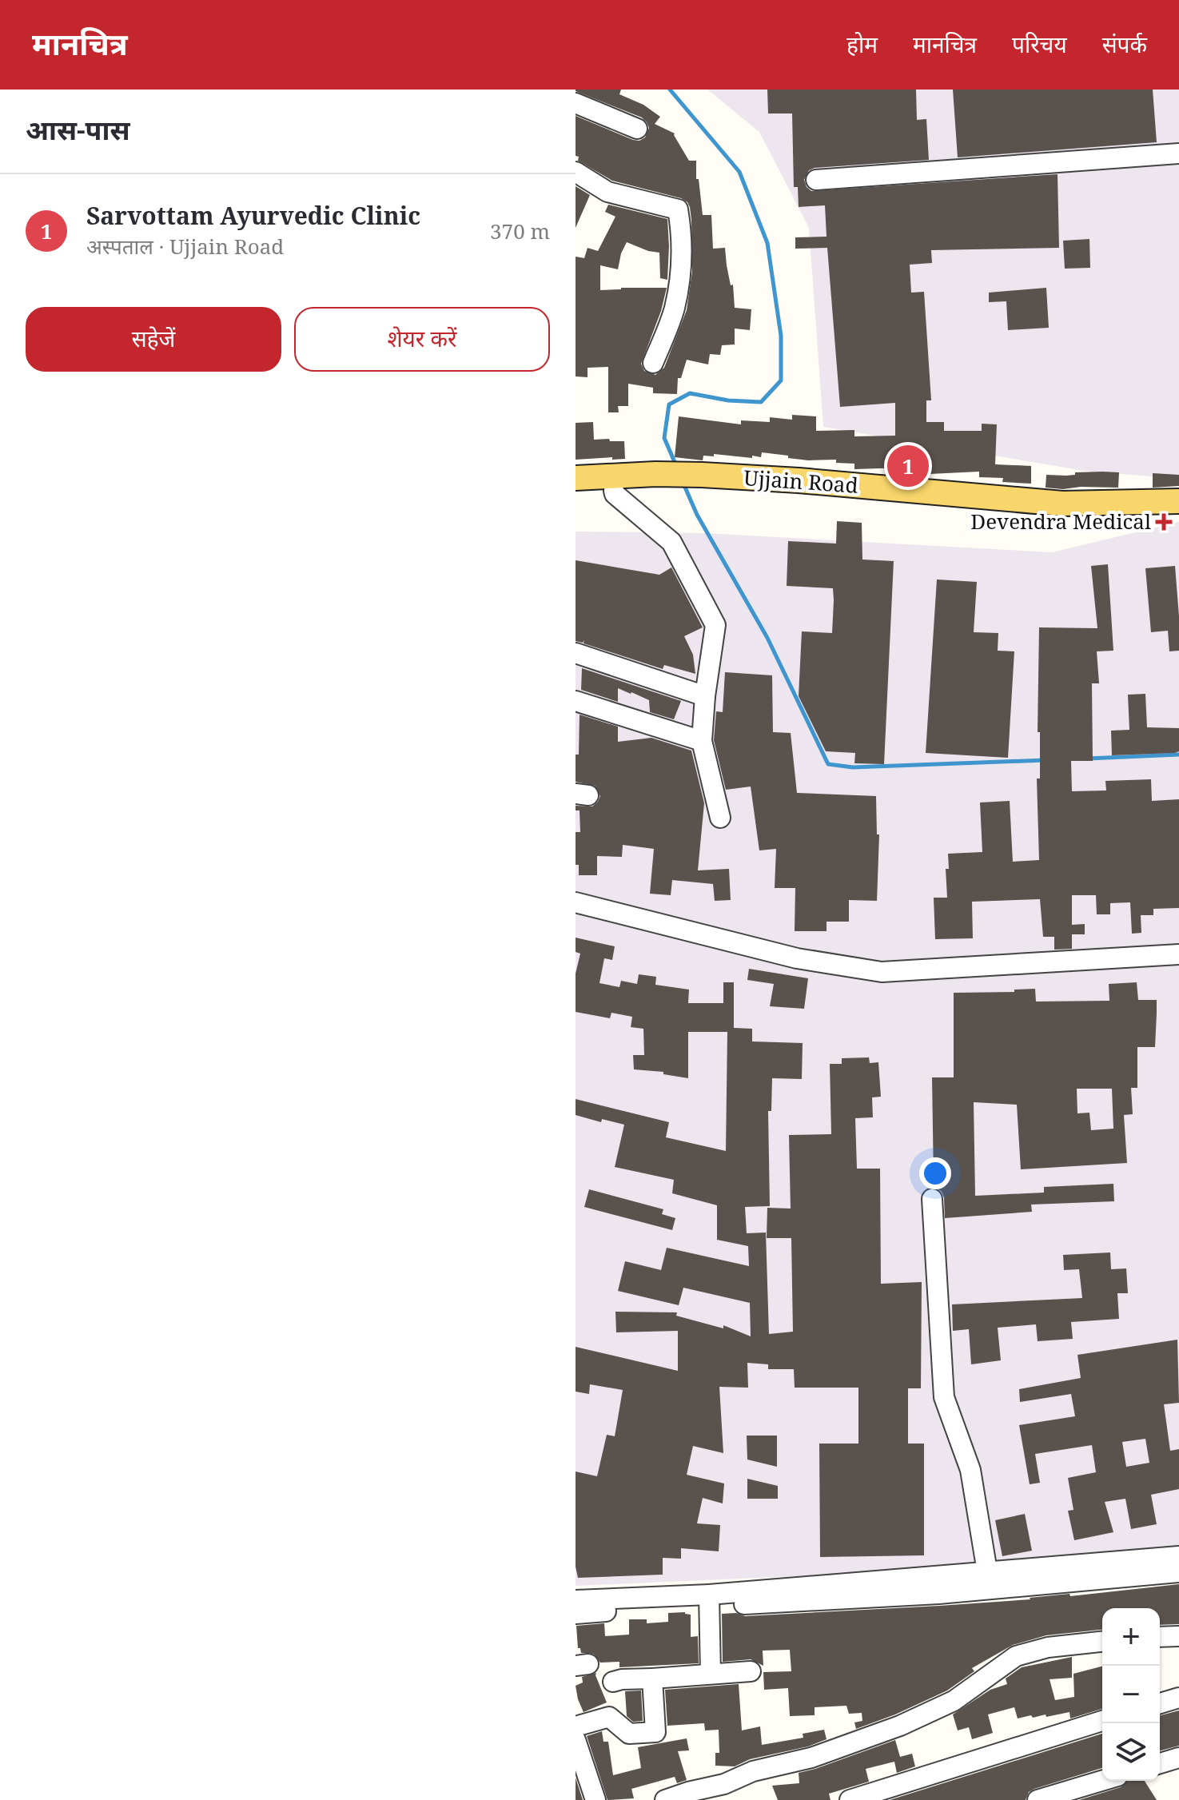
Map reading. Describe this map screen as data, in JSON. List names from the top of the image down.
{
  "streets": {
    "main road": ["Ujjain Road"]
  },
  "places": {
    "health": ["Devendra Medical"]
  },
  "page": {
    "header": "मानचित्र",
    "nav": [
      "होम",
      "मानचित्र",
      "परिचय",
      "संपर्क"
    ],
    "heading": "आस-पास",
    "list": [
      {
        "mark": "1",
        "name": "Sarvottam Ayurvedic Clinic",
        "note": "अस्पताल · Ujjain Road",
        "value": "370 m"
      }
    ],
    "buttons": ["सहेजें", "शेयर करें"],
    "pins": "1",
    "map_buttons": ["+", "−"]
  }
}
